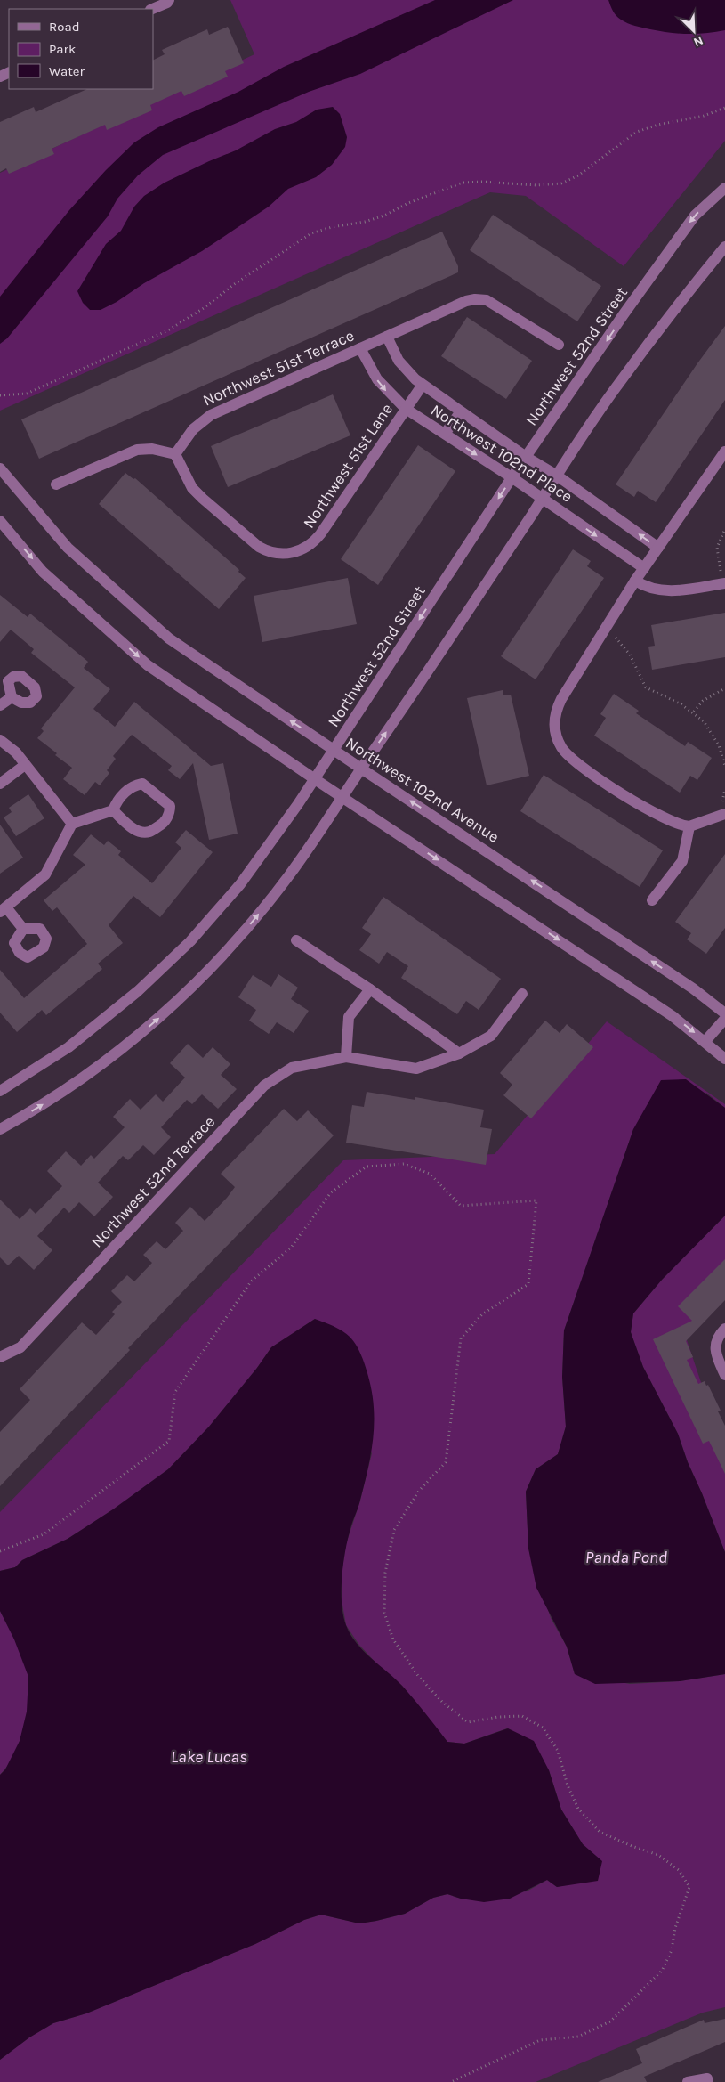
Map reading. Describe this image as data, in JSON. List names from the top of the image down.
{
  "streets": {
    "street": [
      "Northwest 52nd Street",
      "Northwest 51st Terrace",
      "Northwest 102nd Place",
      "Northwest 51st Lane",
      "Northwest 102nd Avenue",
      "Northwest 52nd Terrace"
    ]
  },
  "crossings": [
    ["Northwest 52nd Street", "Northwest 102nd Place"],
    ["Northwest 52nd Street", "Northwest 102nd Avenue"],
    ["Northwest 51st Terrace", "Northwest 102nd Place"],
    ["Northwest 51st Terrace", "Northwest 51st Lane"],
    ["Northwest 102nd Place", "Northwest 51st Lane"]
  ],
  "water": ["Panda Pond", "Lake Lucas"],
  "legend": ["Road", "Park", "Water"],
  "north": "bottom right"
}
